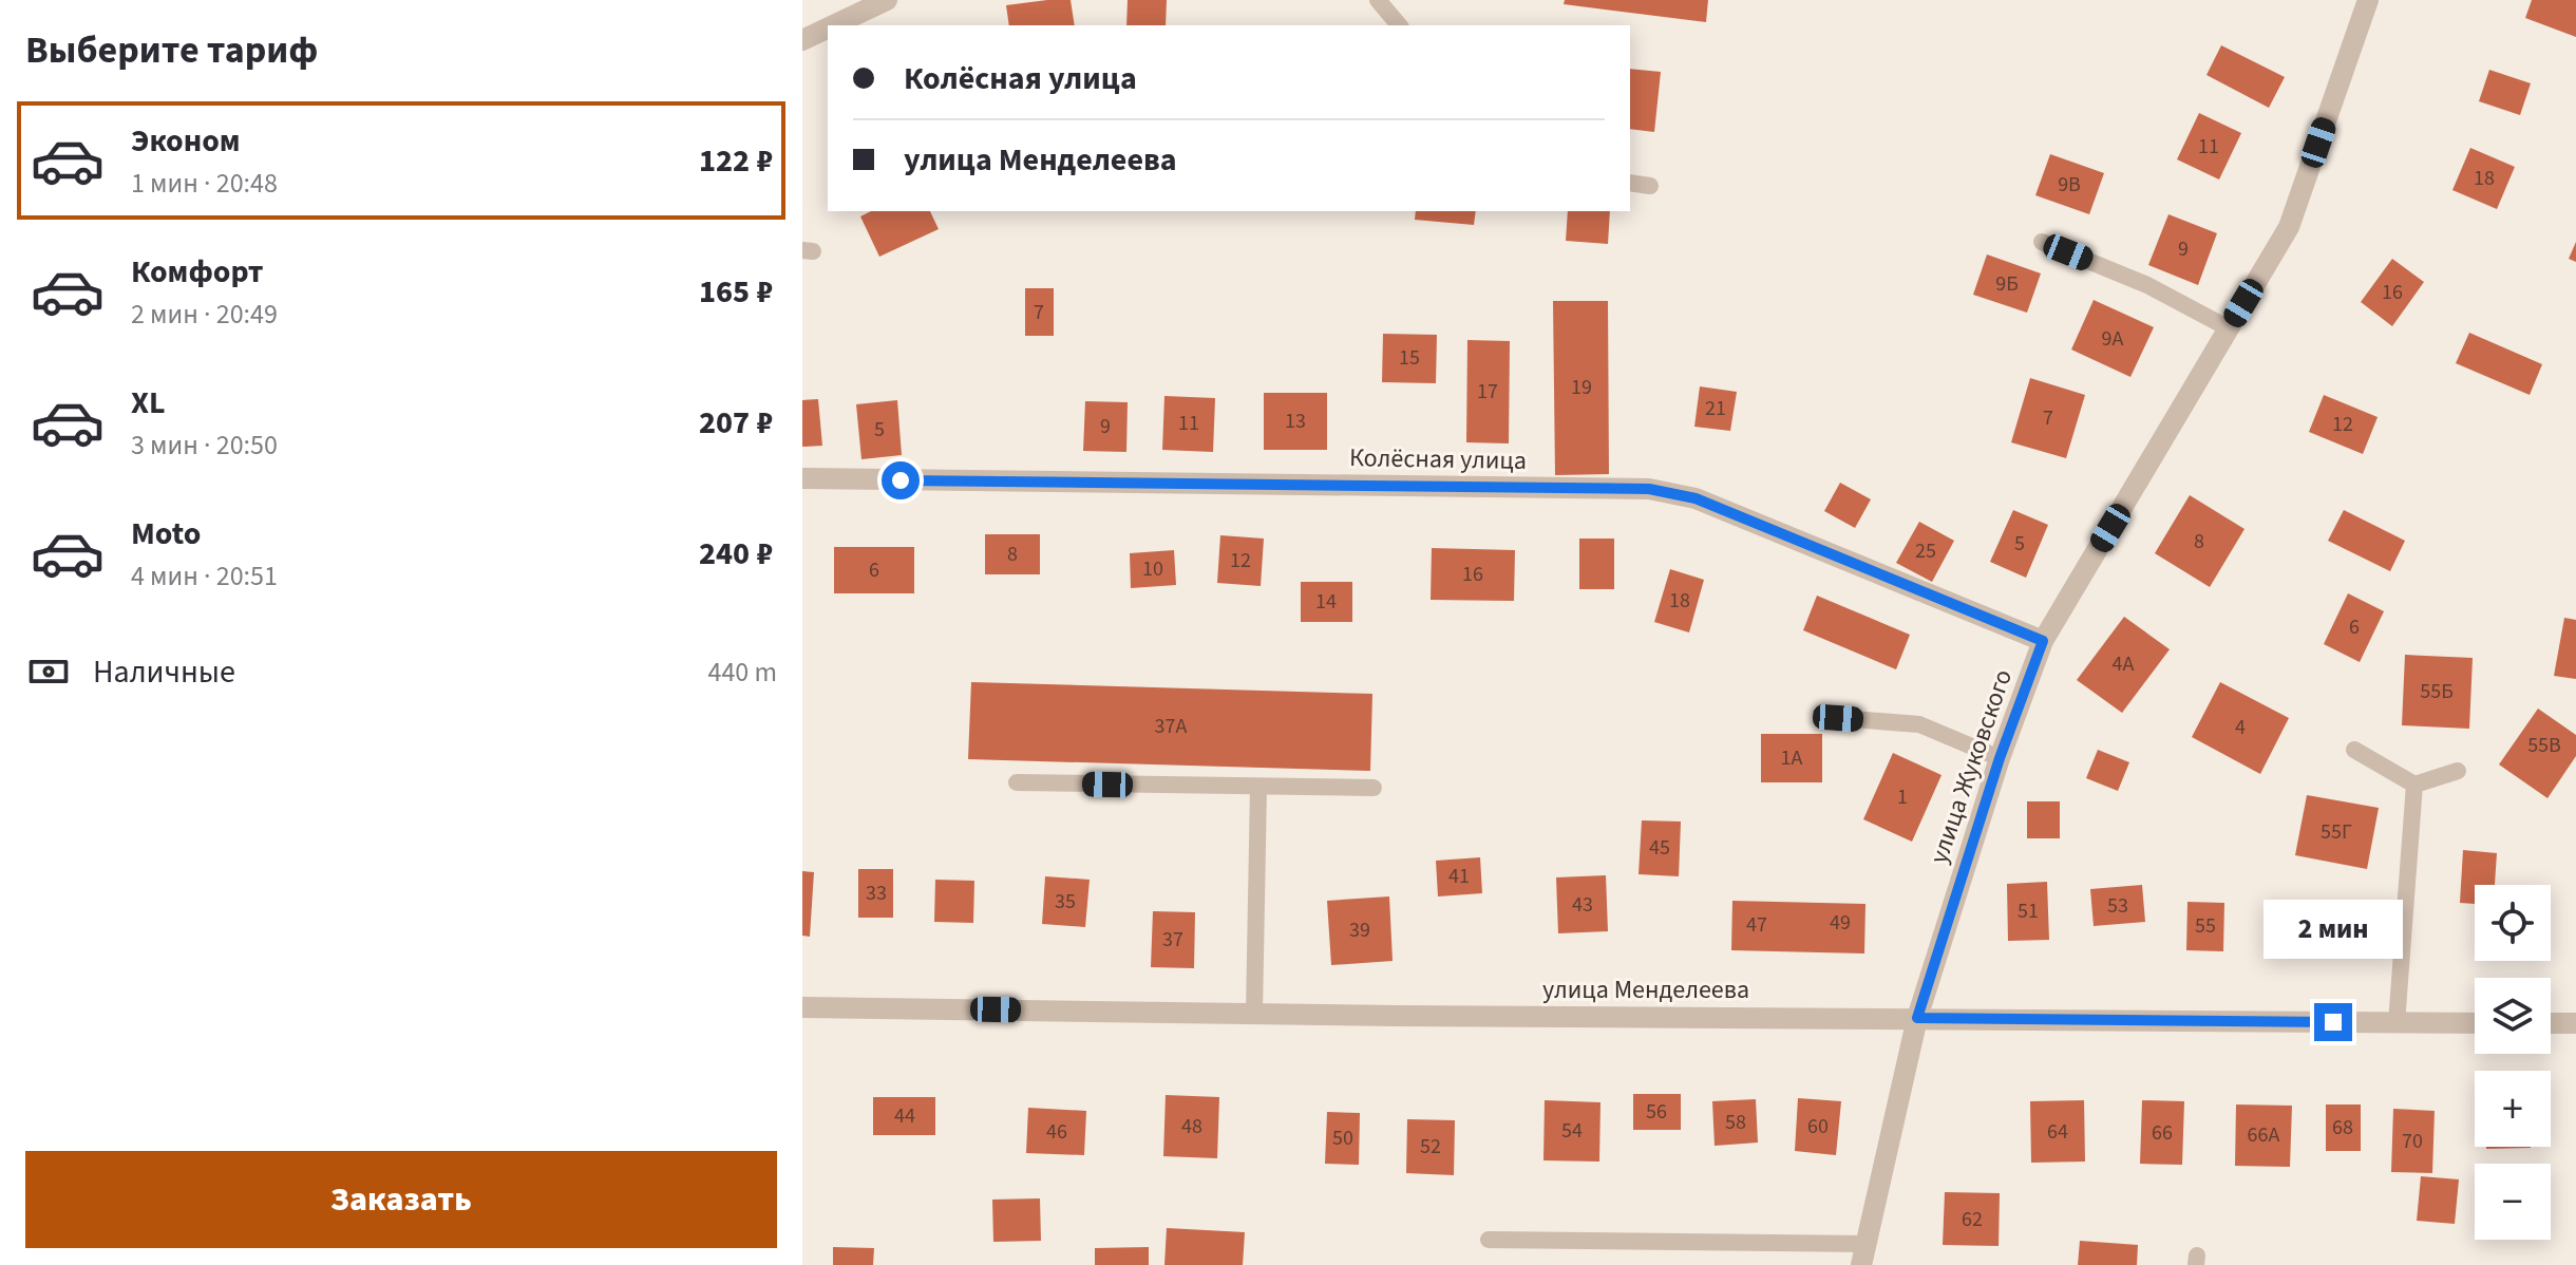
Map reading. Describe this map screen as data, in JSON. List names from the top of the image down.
{
  "streets": {
    "street": ["Колёсная улица", "улица Жуковского", "улица Менделеева"]
  },
  "crossings": [
    ["Колёсная улица", "улица Жуковского"],
    ["улица Жуковского", "улица Менделеева"]
  ],
  "house_numbers": [
    "11",
    "18",
    "9В",
    "9",
    "9Б",
    "16",
    "7",
    "9А",
    "15",
    "19",
    "17",
    "21",
    "7",
    "13",
    "11",
    "12",
    "9",
    "5",
    "8",
    "5",
    "25",
    "8",
    "12",
    "10",
    "6",
    "16",
    "18",
    "14",
    "6",
    "4А",
    "55Б",
    "37А",
    "4",
    "55В",
    "1А",
    "1",
    "55Г",
    "45",
    "41",
    "33",
    "35",
    "43",
    "53",
    "51",
    "49",
    "47",
    "55",
    "39",
    "37",
    "56",
    "44",
    "58",
    "48",
    "60",
    "68",
    "54",
    "46",
    "64",
    "66",
    "66А",
    "50",
    "70",
    "52",
    "62"
  ],
  "page": {
    "heading": "Выберите тариф",
    "banner": ["Колёсная улица", "улица Менделеева"],
    "list": [
      {
        "name": "Эконом",
        "note": "1 мин · 20:48",
        "value": "122 ₽"
      },
      {
        "name": "Комфорт",
        "note": "2 мин · 20:49",
        "value": "165 ₽"
      },
      {
        "name": "XL",
        "note": "3 мин · 20:50",
        "value": "207 ₽"
      },
      {
        "name": "Moto",
        "note": "4 мин · 20:51",
        "value": "240 ₽"
      }
    ],
    "pay": ["Наличные", "440 m"],
    "map_buttons": ["+", "−"],
    "bubble": "2 мин",
    "buttons": "Заказать"
  }
}
